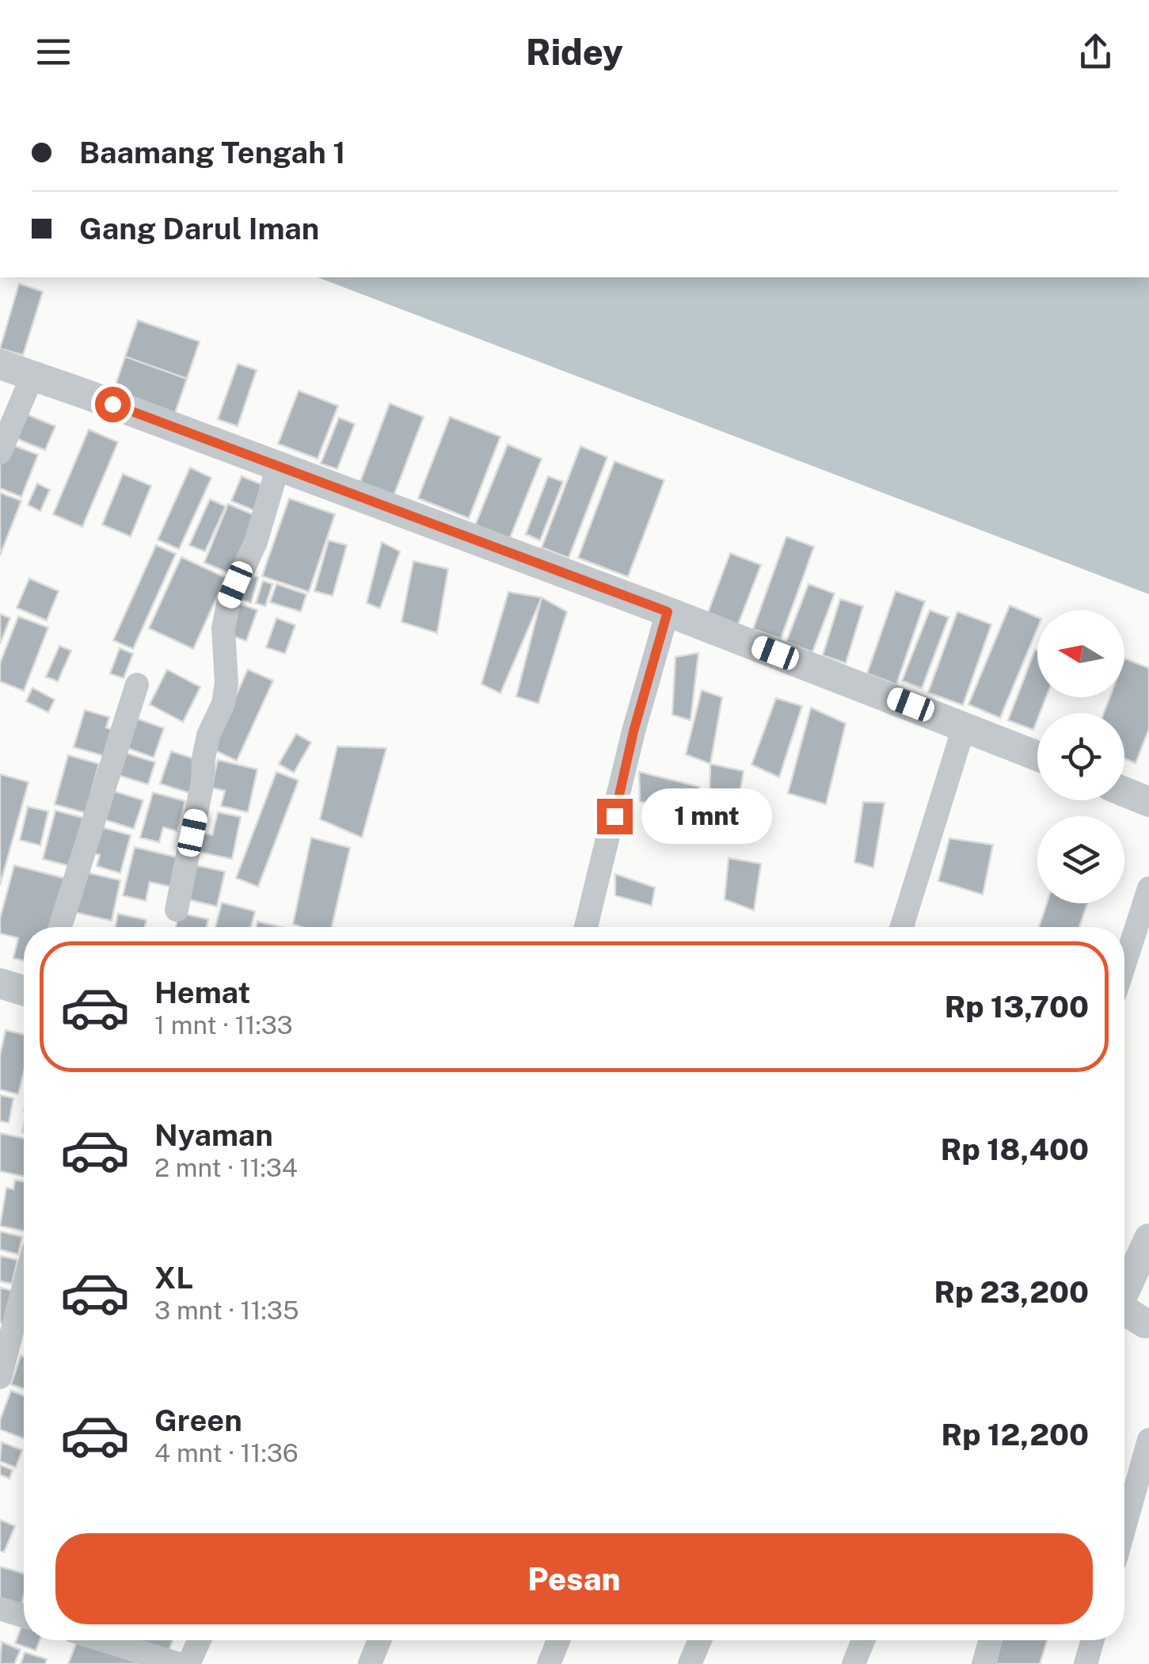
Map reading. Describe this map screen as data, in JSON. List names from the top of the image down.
{
  "north": "left",
  "page": {
    "header": "Ridey",
    "banner": ["Baamang Tengah 1", "Gang Darul Iman"],
    "bubble": "1 mnt",
    "list": [
      {
        "name": "Hemat",
        "note": "1 mnt · 11:33",
        "value": "Rp 13,700"
      },
      {
        "name": "Nyaman",
        "note": "2 mnt · 11:34",
        "value": "Rp 18,400"
      },
      {
        "name": "XL",
        "note": "3 mnt · 11:35",
        "value": "Rp 23,200"
      },
      {
        "name": "Green",
        "note": "4 mnt · 11:36",
        "value": "Rp 12,200"
      }
    ],
    "buttons": "Pesan"
  }
}
